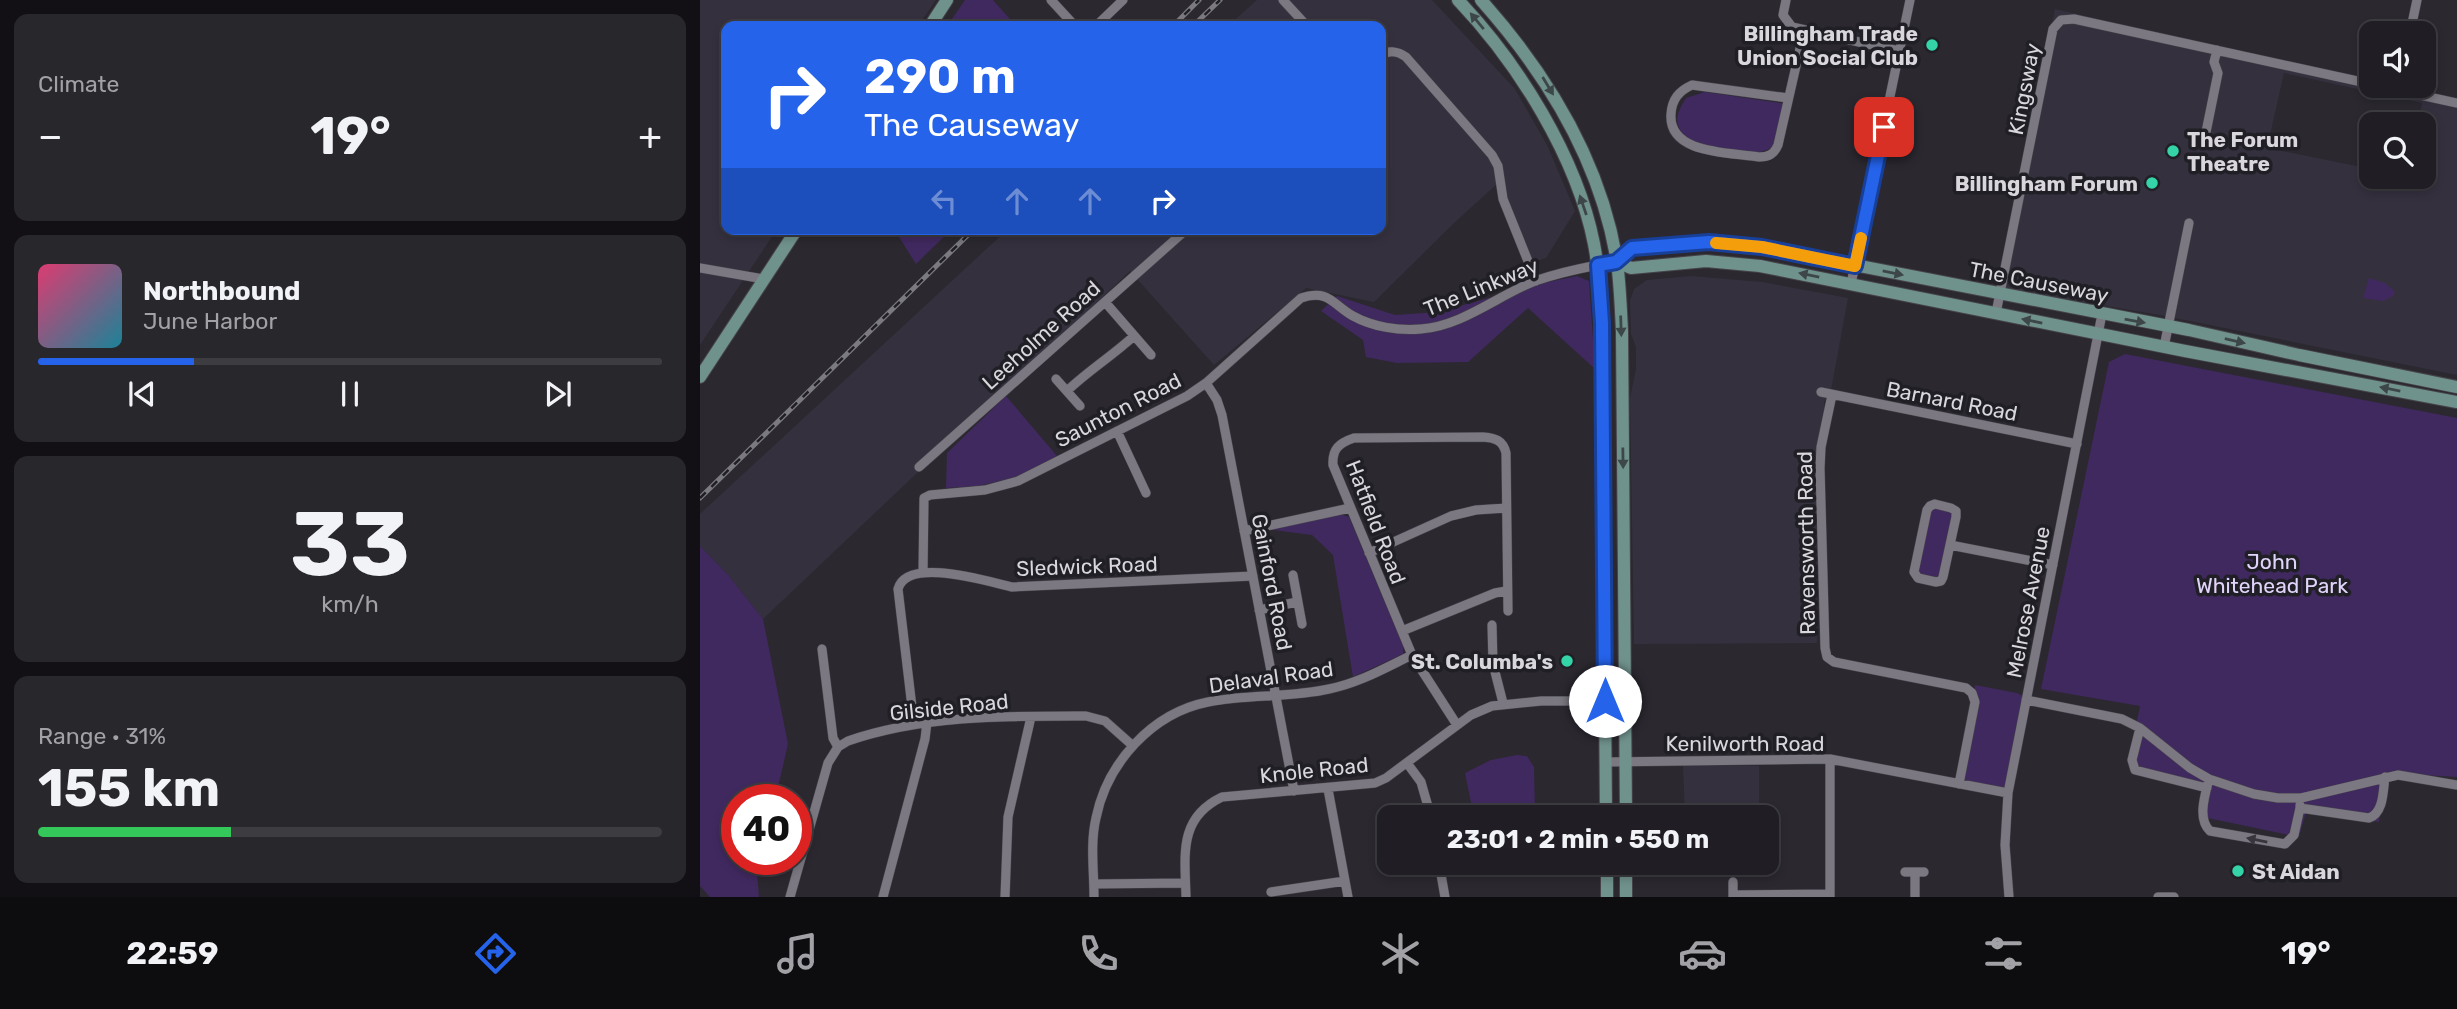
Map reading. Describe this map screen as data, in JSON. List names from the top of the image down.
{
  "streets": {
    "street": [
      "Kingsway",
      "The Causeway",
      "The Linkway",
      "Leeholme Road",
      "Barnard Road",
      "Saunton Road",
      "Hatfield Road",
      "Ravensworth Road",
      "Sledwick Road",
      "Gainford Road",
      "Melrose Avenue",
      "Delaval Road",
      "Gilside Road",
      "Kenilworth Road",
      "Knole Road"
    ]
  },
  "crossings": [
    ["Kingsway", "The Causeway"],
    ["The Causeway", "The Linkway"],
    ["The Causeway", "Melrose Avenue"],
    ["The Linkway", "Saunton Road"],
    ["Barnard Road", "Ravensworth Road"],
    ["Barnard Road", "Melrose Avenue"],
    ["Saunton Road", "Sledwick Road"],
    ["Saunton Road", "Gainford Road"],
    ["Hatfield Road", "Delaval Road"],
    ["Hatfield Road", "Knole Road"],
    ["Ravensworth Road", "Kenilworth Road"],
    ["Sledwick Road", "Gainford Road"],
    ["Gainford Road", "Delaval Road"],
    ["Gainford Road", "Knole Road"],
    ["Melrose Avenue", "Kenilworth Road"],
    ["Delaval Road", "Gilside Road"]
  ],
  "parks": ["John Whitehead Park"],
  "places": [
    "Billingham Trade Union Social Club",
    "The Forum Theatre",
    "Billingham Forum",
    "St. Columba's",
    "St Aidan"
  ],
  "page": {
    "tile": [
      "Climate",
      ["33", "km/h"],
      ["Range · 31%", "155 km"]
    ],
    "turn": ["290 m", "The Causeway"],
    "heat": ["−", "19°", "+"],
    "song": ["Northbound", "June Harbor"],
    "limit": "40",
    "trip": "23:01 · 2 min · 550 m",
    "tabs": ["22:59", "19°"]
  }
}
